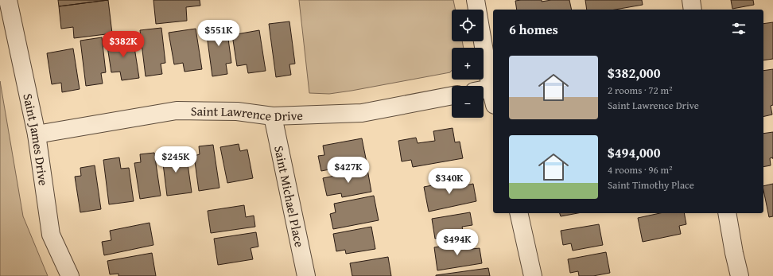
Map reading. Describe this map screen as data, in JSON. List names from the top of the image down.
{
  "streets": {
    "street": ["Saint Lawrence Drive", "Saint James Drive", "Saint Michael Place"]
  },
  "crossings": [
    ["Saint Lawrence Drive", "Saint James Drive"],
    ["Saint Lawrence Drive", "Saint Michael Place"]
  ],
  "page": {
    "map_buttons": ["+", "−"],
    "heading": "6 homes",
    "price": [
      "$551K",
      "$382K",
      "$245K",
      "$427K",
      "$340K",
      "$494K"
    ],
    "list": [
      {
        "name": "$382,000",
        "note": "2 rooms · 72 m² · Saint Lawrence Drive"
      },
      {
        "name": "$494,000",
        "note": "4 rooms · 96 m² · Saint Timothy Place"
      }
    ]
  }
}
